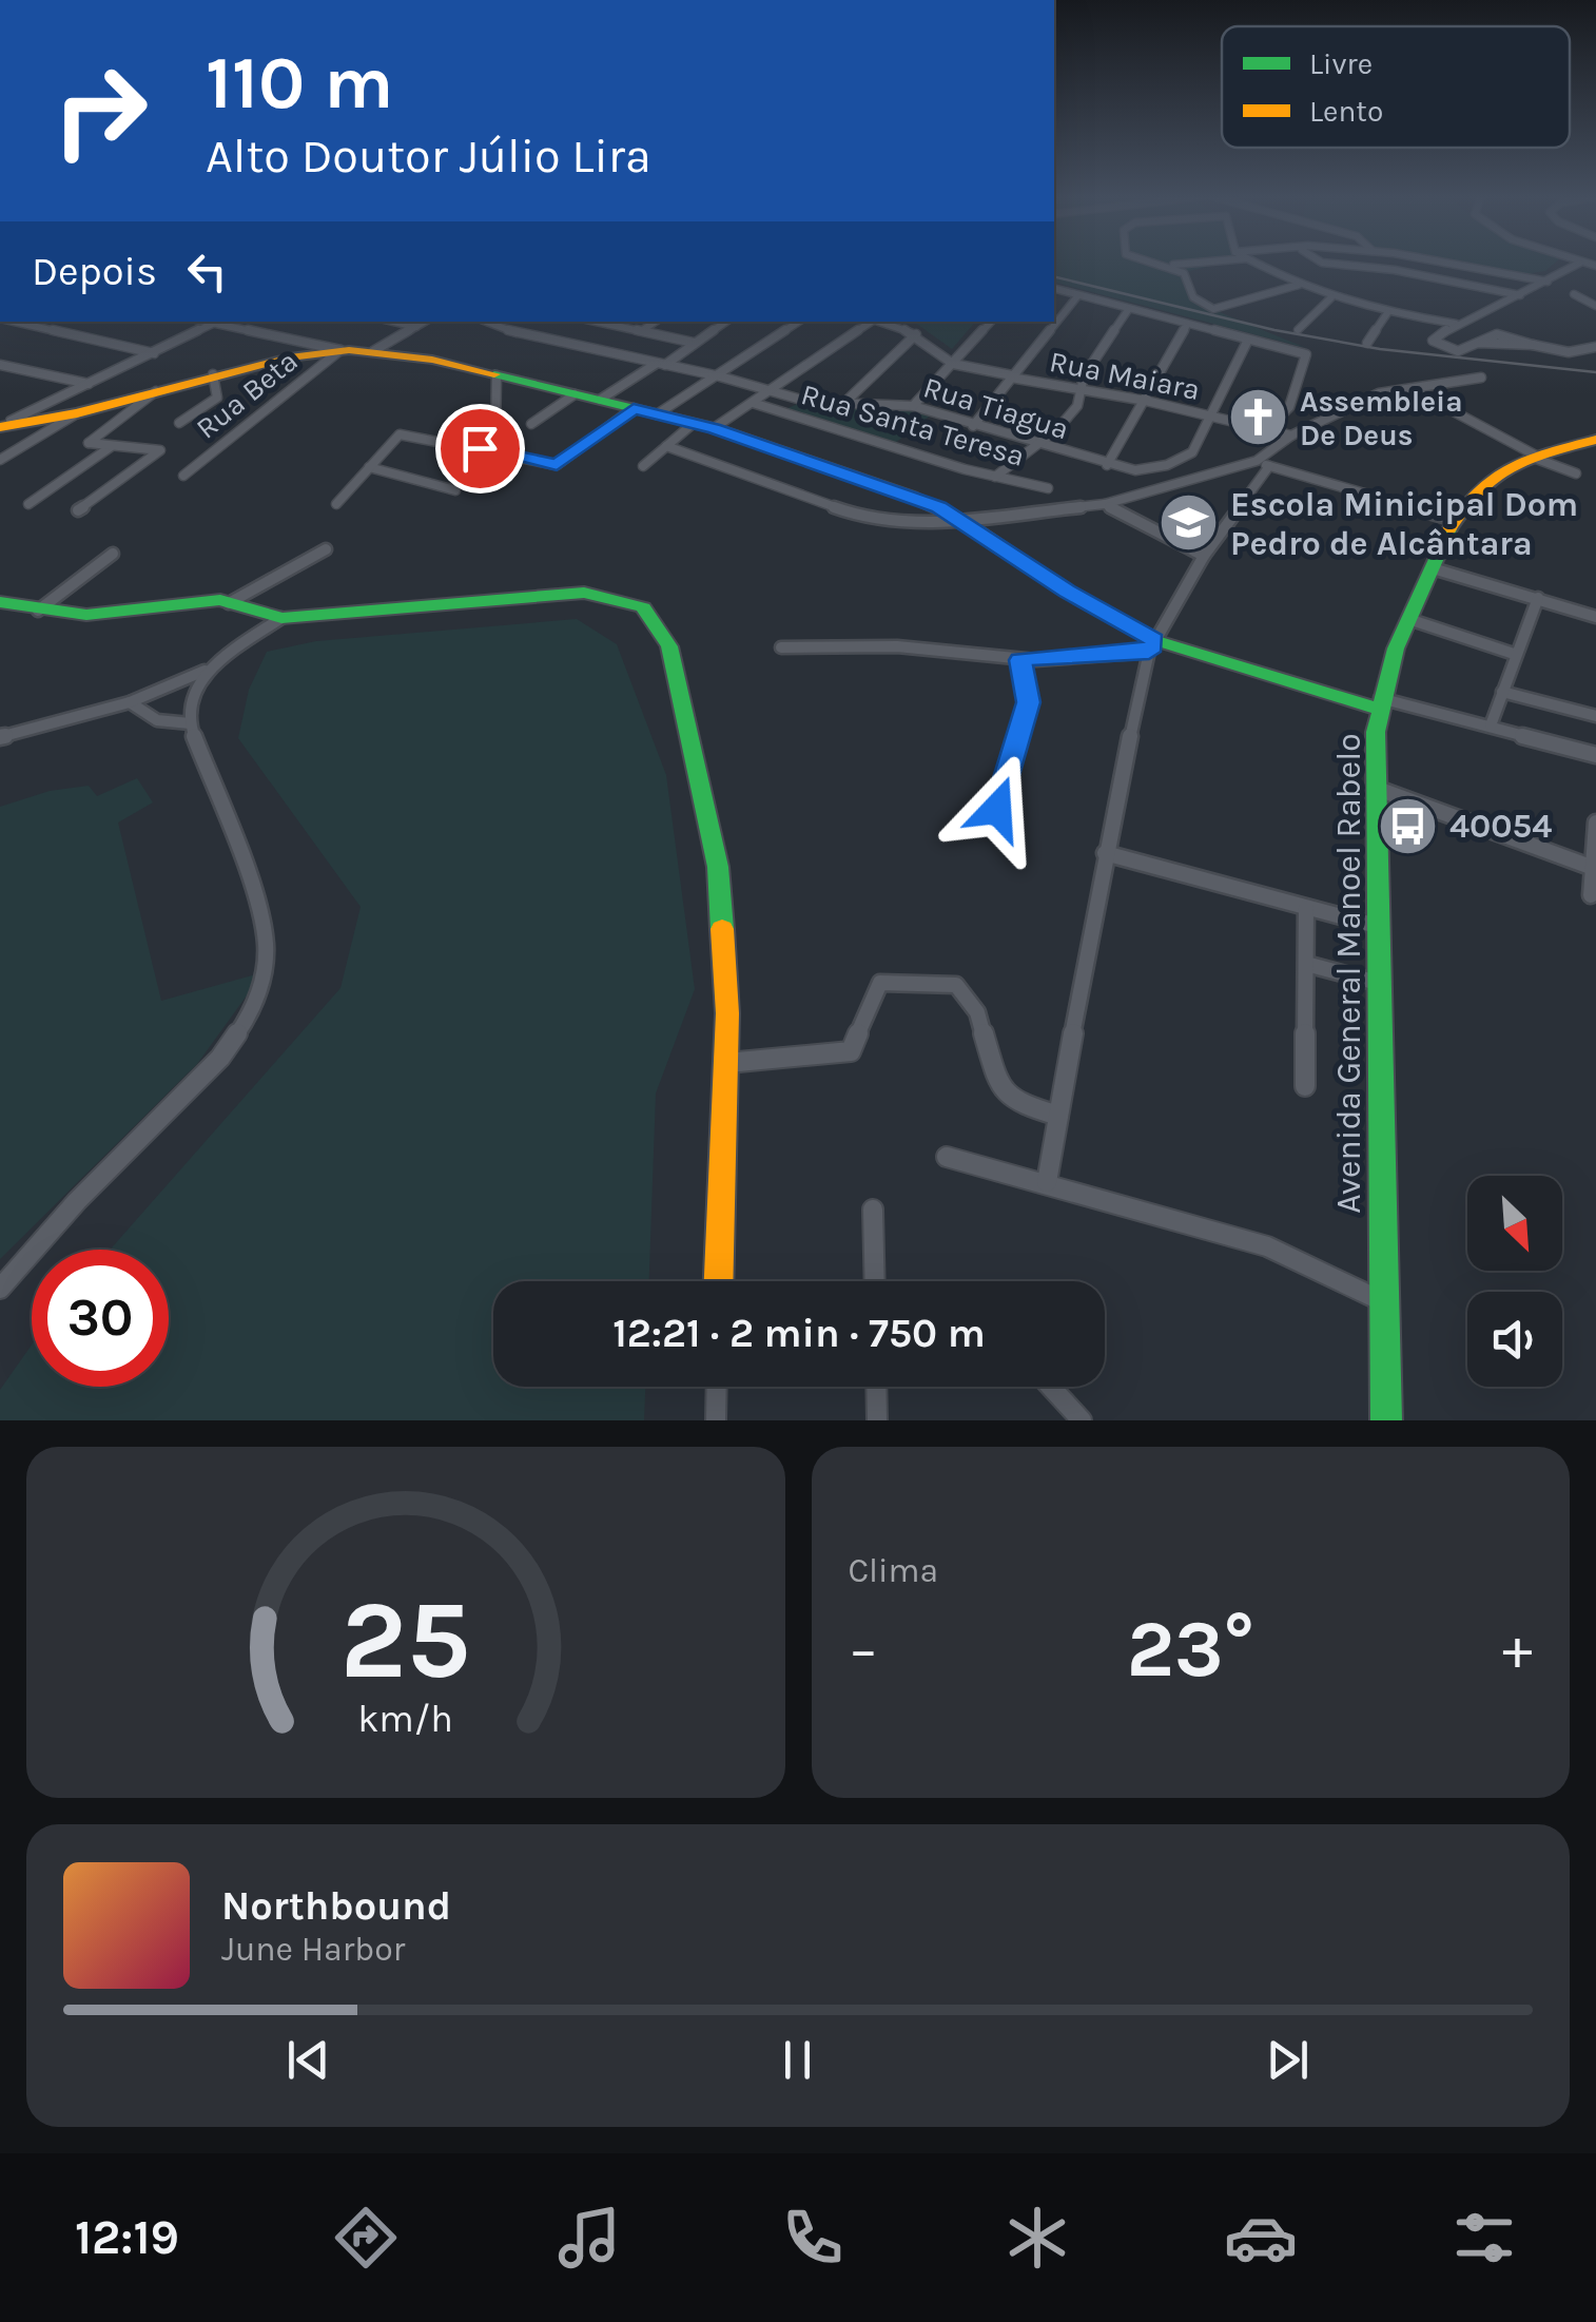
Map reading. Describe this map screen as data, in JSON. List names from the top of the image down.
{
  "streets": {
    "main road": ["Avenida General Manoel Rabelo"],
    "street": [
      "Rua Maiara",
      "Rua Beta",
      "Rua Tiagua",
      "Rua Santa Teresa"
    ]
  },
  "crossings": [
    ["Rua Maiara", "Rua Tiagua"]
  ],
  "places": {
    "church": ["Assembleia De Deus"],
    "school or university": ["Escola Minicipal Dom Pedro de Alcântara"],
    "bus stop": ["40054"]
  },
  "legend": ["Livre", "Lento"],
  "north": "bottom right",
  "page": {
    "turn": ["110 m", "Alto Doutor Júlio Lira"],
    "then": "Depois",
    "limit": "30",
    "trip": "12:21 · 2 min · 750 m",
    "tile": "Clima",
    "heat": ["−", "23°", "+"],
    "song": ["Northbound", "June Harbor"],
    "tabs": "12:19",
    "gauge": ["25", "km/h"]
  }
}
